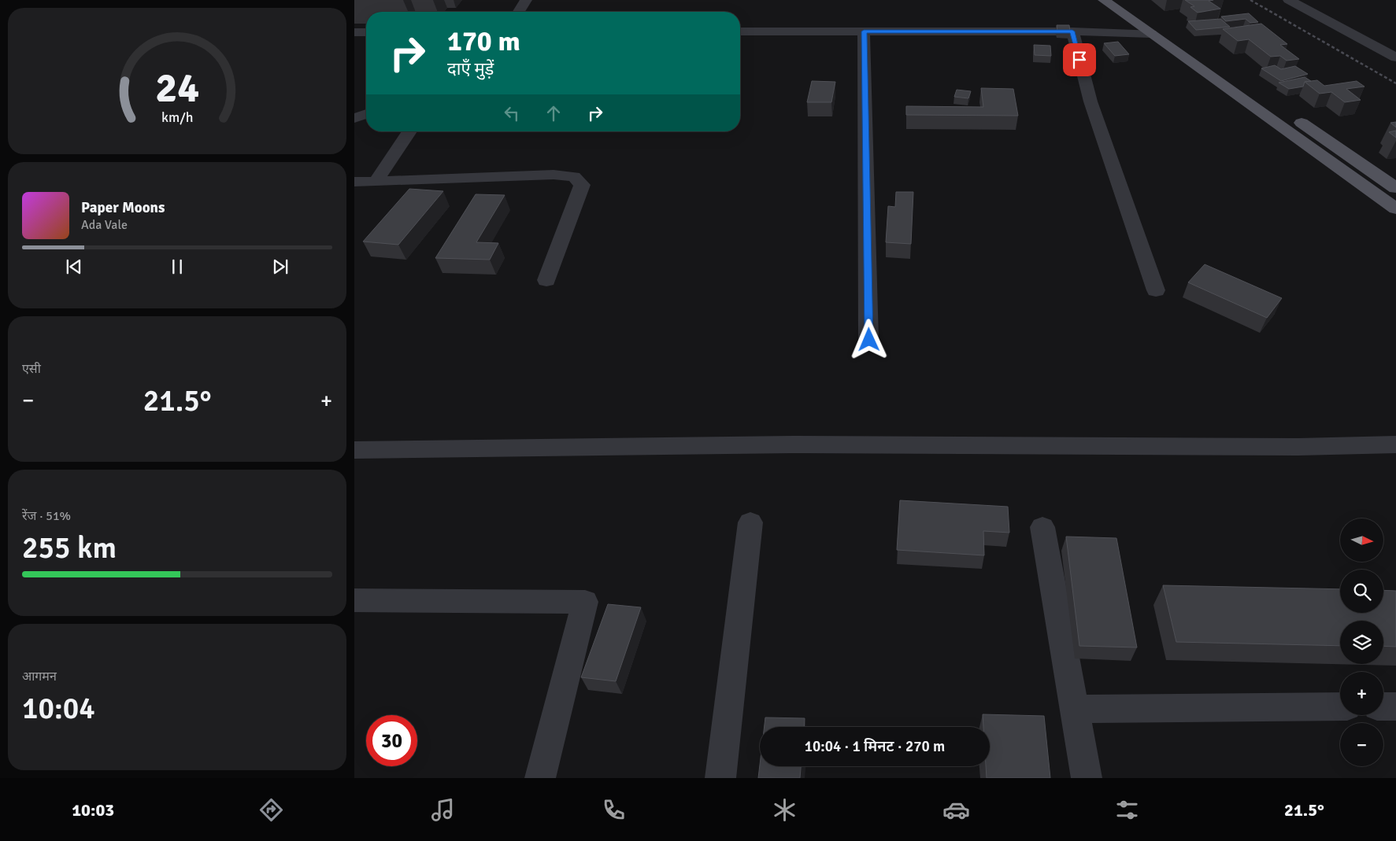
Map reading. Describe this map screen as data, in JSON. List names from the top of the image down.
{
  "north": "right",
  "page": {
    "turn": ["170 m", "दाएँ मुड़ें"],
    "song": ["Paper Moons", "Ada Vale"],
    "tile": [
      "एसी",
      ["रेंज · 51%", "255 km"],
      ["आगमन", "10:04"]
    ],
    "heat": ["−", "21.5°", "+"],
    "map_buttons": ["+", "−"],
    "limit": "30",
    "trip": "10:04 · 1 मिनट · 270 m",
    "tabs": ["10:03", "21.5°"],
    "gauge": ["24", "km/h"]
  }
}
